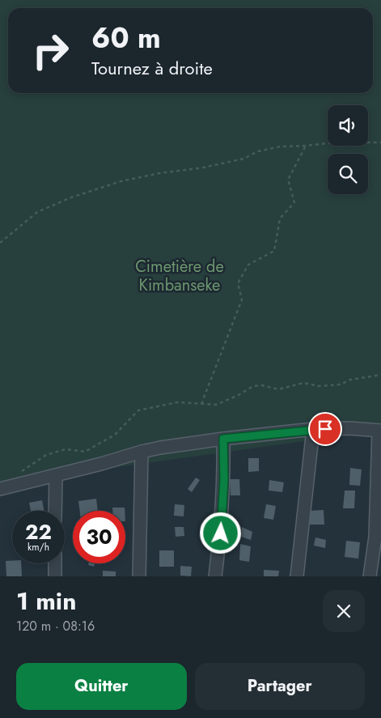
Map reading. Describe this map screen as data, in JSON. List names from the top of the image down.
{
  "parks": ["Cimetière de Kimbanseke"],
  "page": {
    "turn": ["60 m", "Tournez à droite"],
    "speed": "22 km/h",
    "limit": "30",
    "heading": ["1 min", "120 m · 08:16"],
    "buttons": ["Quitter", "Partager"]
  }
}
